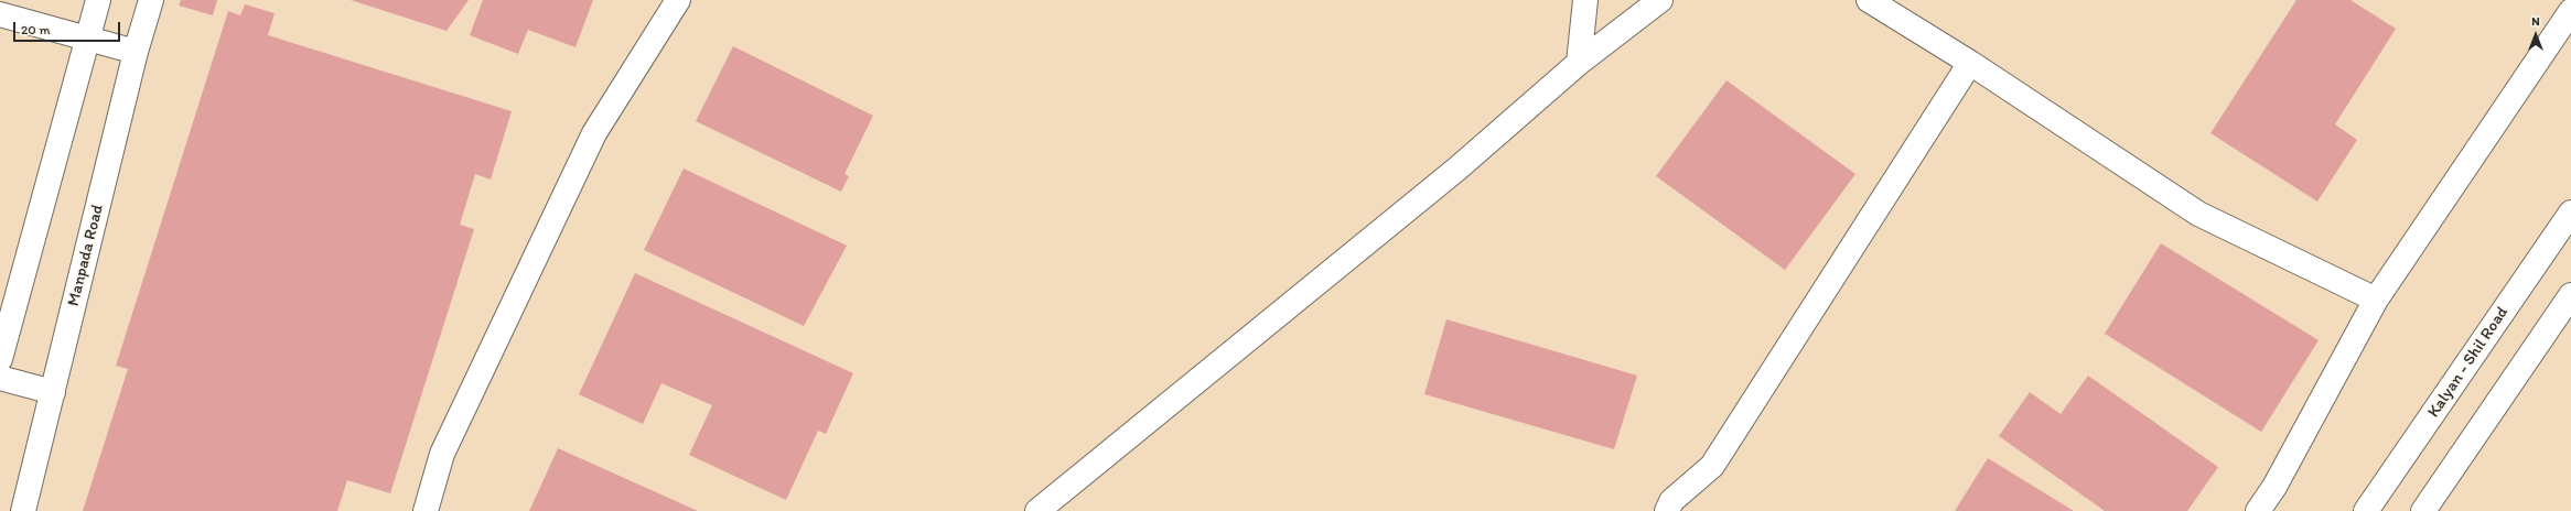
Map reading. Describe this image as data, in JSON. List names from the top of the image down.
{
  "streets": {
    "street": ["Manpada Road", "Kalyan - Shil Road"]
  },
  "scale_bar": "20 m",
  "north": "top"
}
